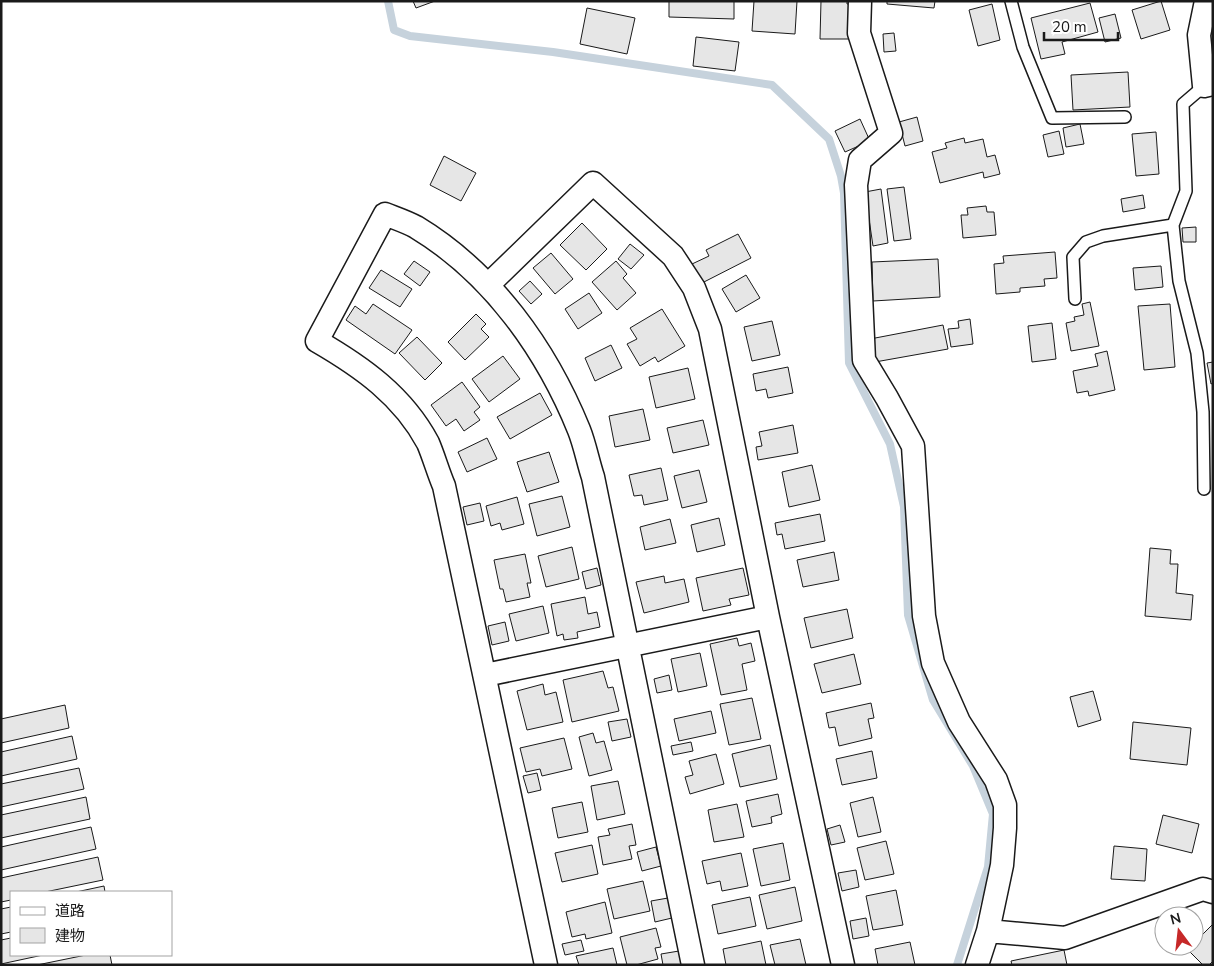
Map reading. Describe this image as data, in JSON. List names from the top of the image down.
{
  "legend": ["道路", "建物"],
  "scale_bar": "20 m",
  "north": "top"
}
